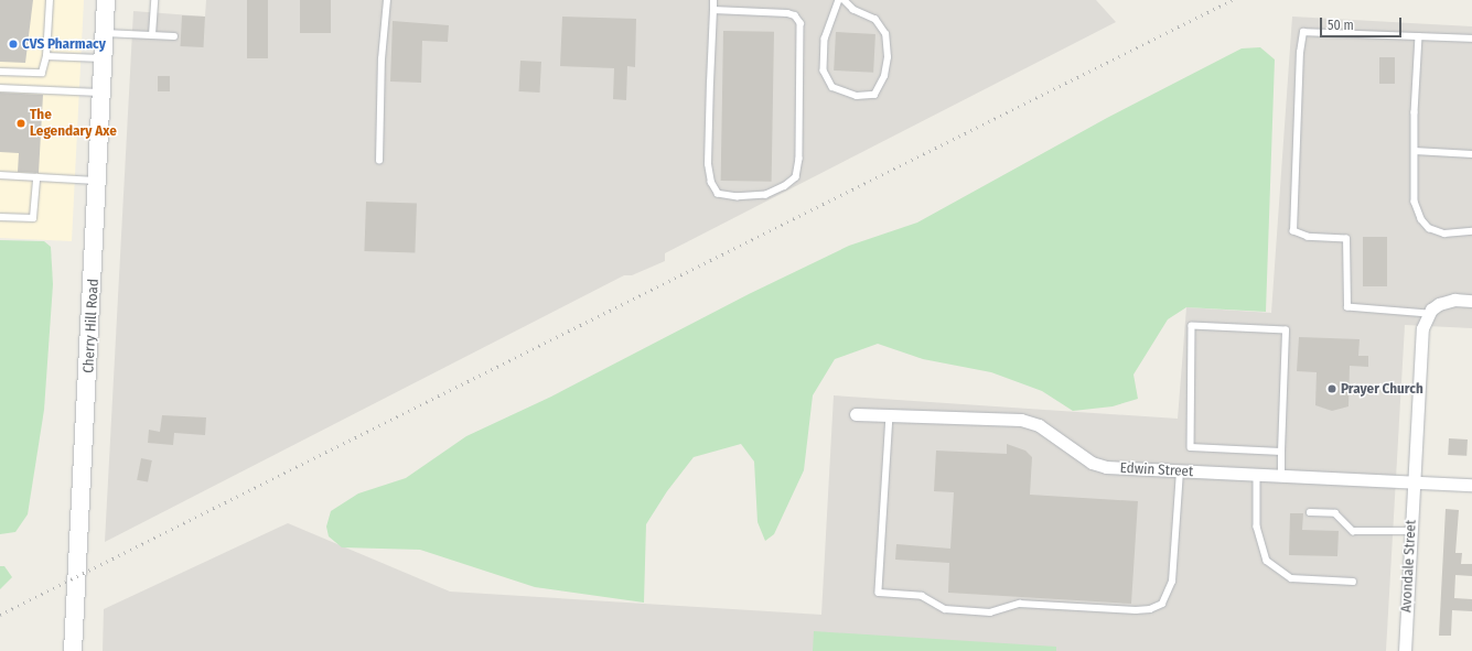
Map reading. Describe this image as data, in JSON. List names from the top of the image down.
{
  "streets": {
    "main road": ["Cherry Hill Road"],
    "street": ["Edwin Street", "Avondale Street"]
  },
  "crossings": [
    ["Edwin Street", "Avondale Street"]
  ],
  "places": ["CVS Pharmacy", "The Legendary Axe", "Prayer Church"],
  "scale_bar": "50 m"
}
